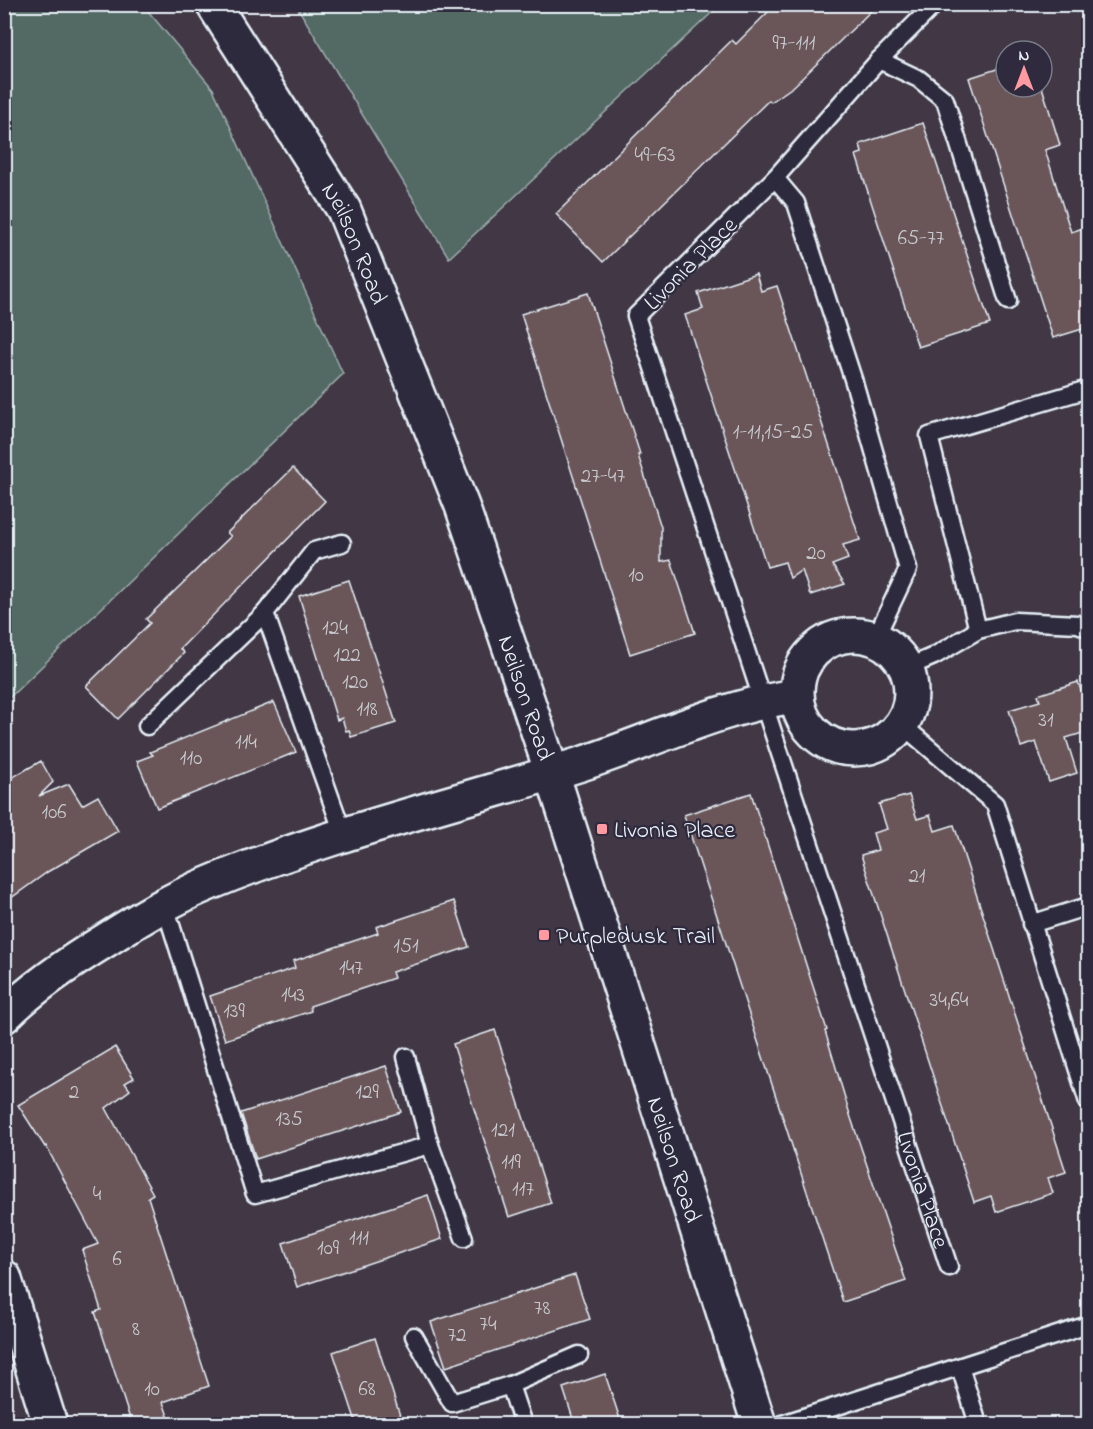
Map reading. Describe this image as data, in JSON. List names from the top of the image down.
{
  "streets": {
    "main road": ["Neilson Road"],
    "lane": ["Livonia Place"]
  },
  "places": {
    "transit": ["Livonia Place", "Purpledusk Trail"]
  },
  "house_numbers": [
    "97-111",
    "49-63",
    "65-77",
    "1-11,15-25",
    "27-47",
    "20",
    "10",
    "124",
    "122",
    "120",
    "118",
    "31",
    "114",
    "110",
    "106",
    "21",
    "151",
    "147",
    "143",
    "34,64",
    "139",
    "2",
    "129",
    "135",
    "121",
    "119",
    "117",
    "4",
    "111",
    "109",
    "6",
    "78",
    "74",
    "8",
    "72",
    "10",
    "68"
  ],
  "north": "top"
}
